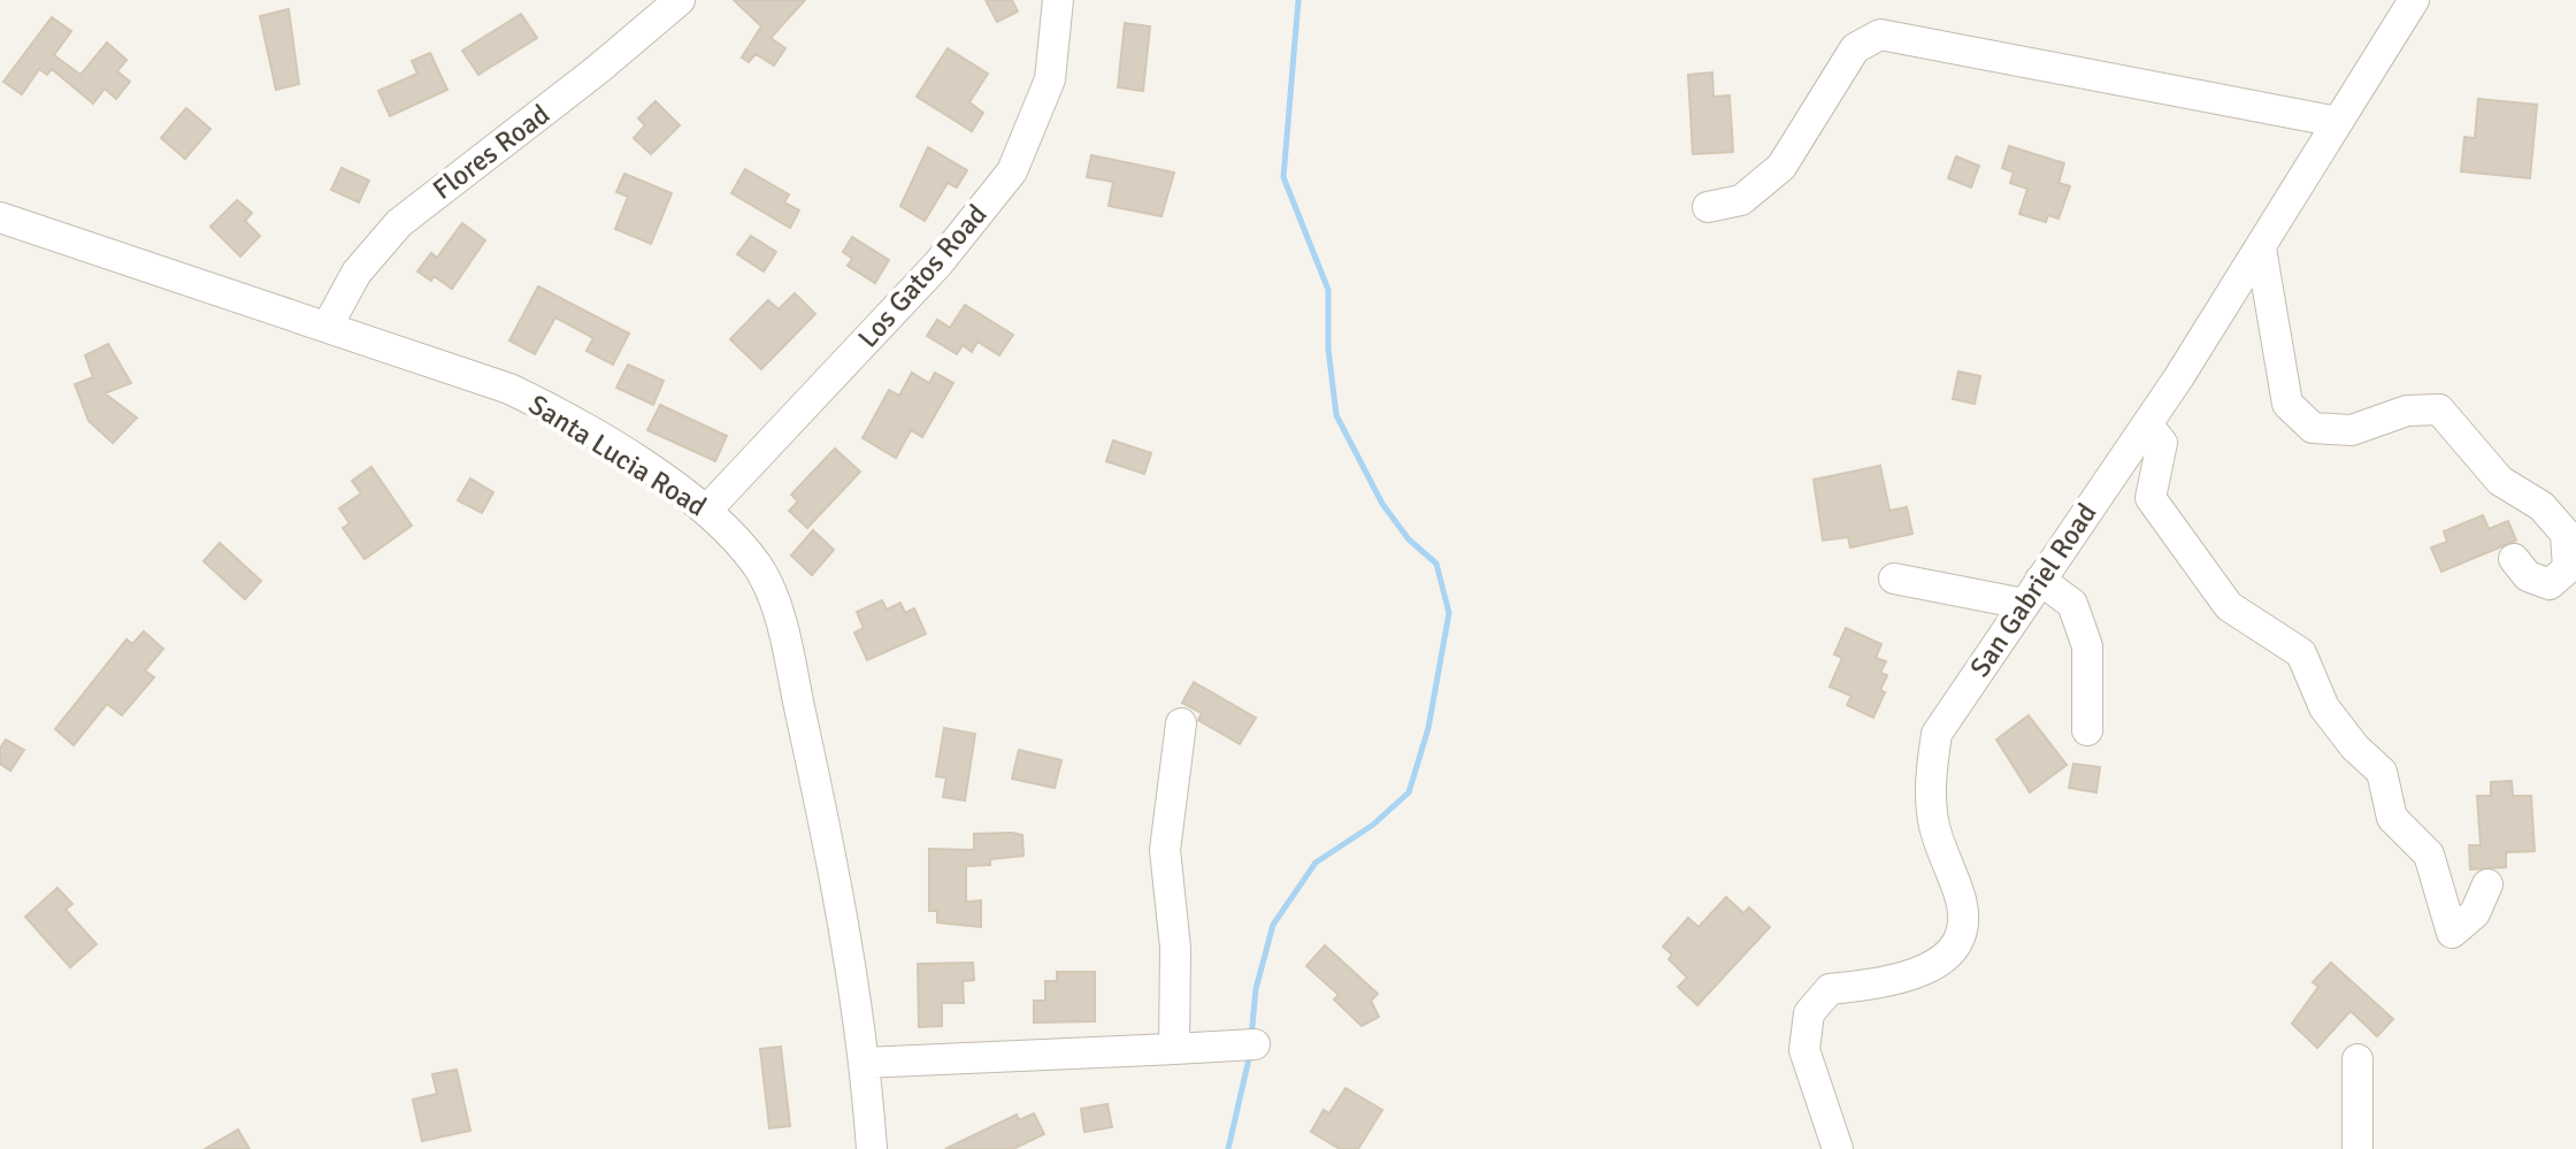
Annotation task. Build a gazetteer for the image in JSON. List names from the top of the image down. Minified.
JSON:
{"streets":{"street":["Flores Road","Los Gatos Road","Santa Lucia Road","San Gabriel Road"]},"crossings":[["Flores Road","Santa Lucia Road"],["Los Gatos Road","Santa Lucia Road"]]}
